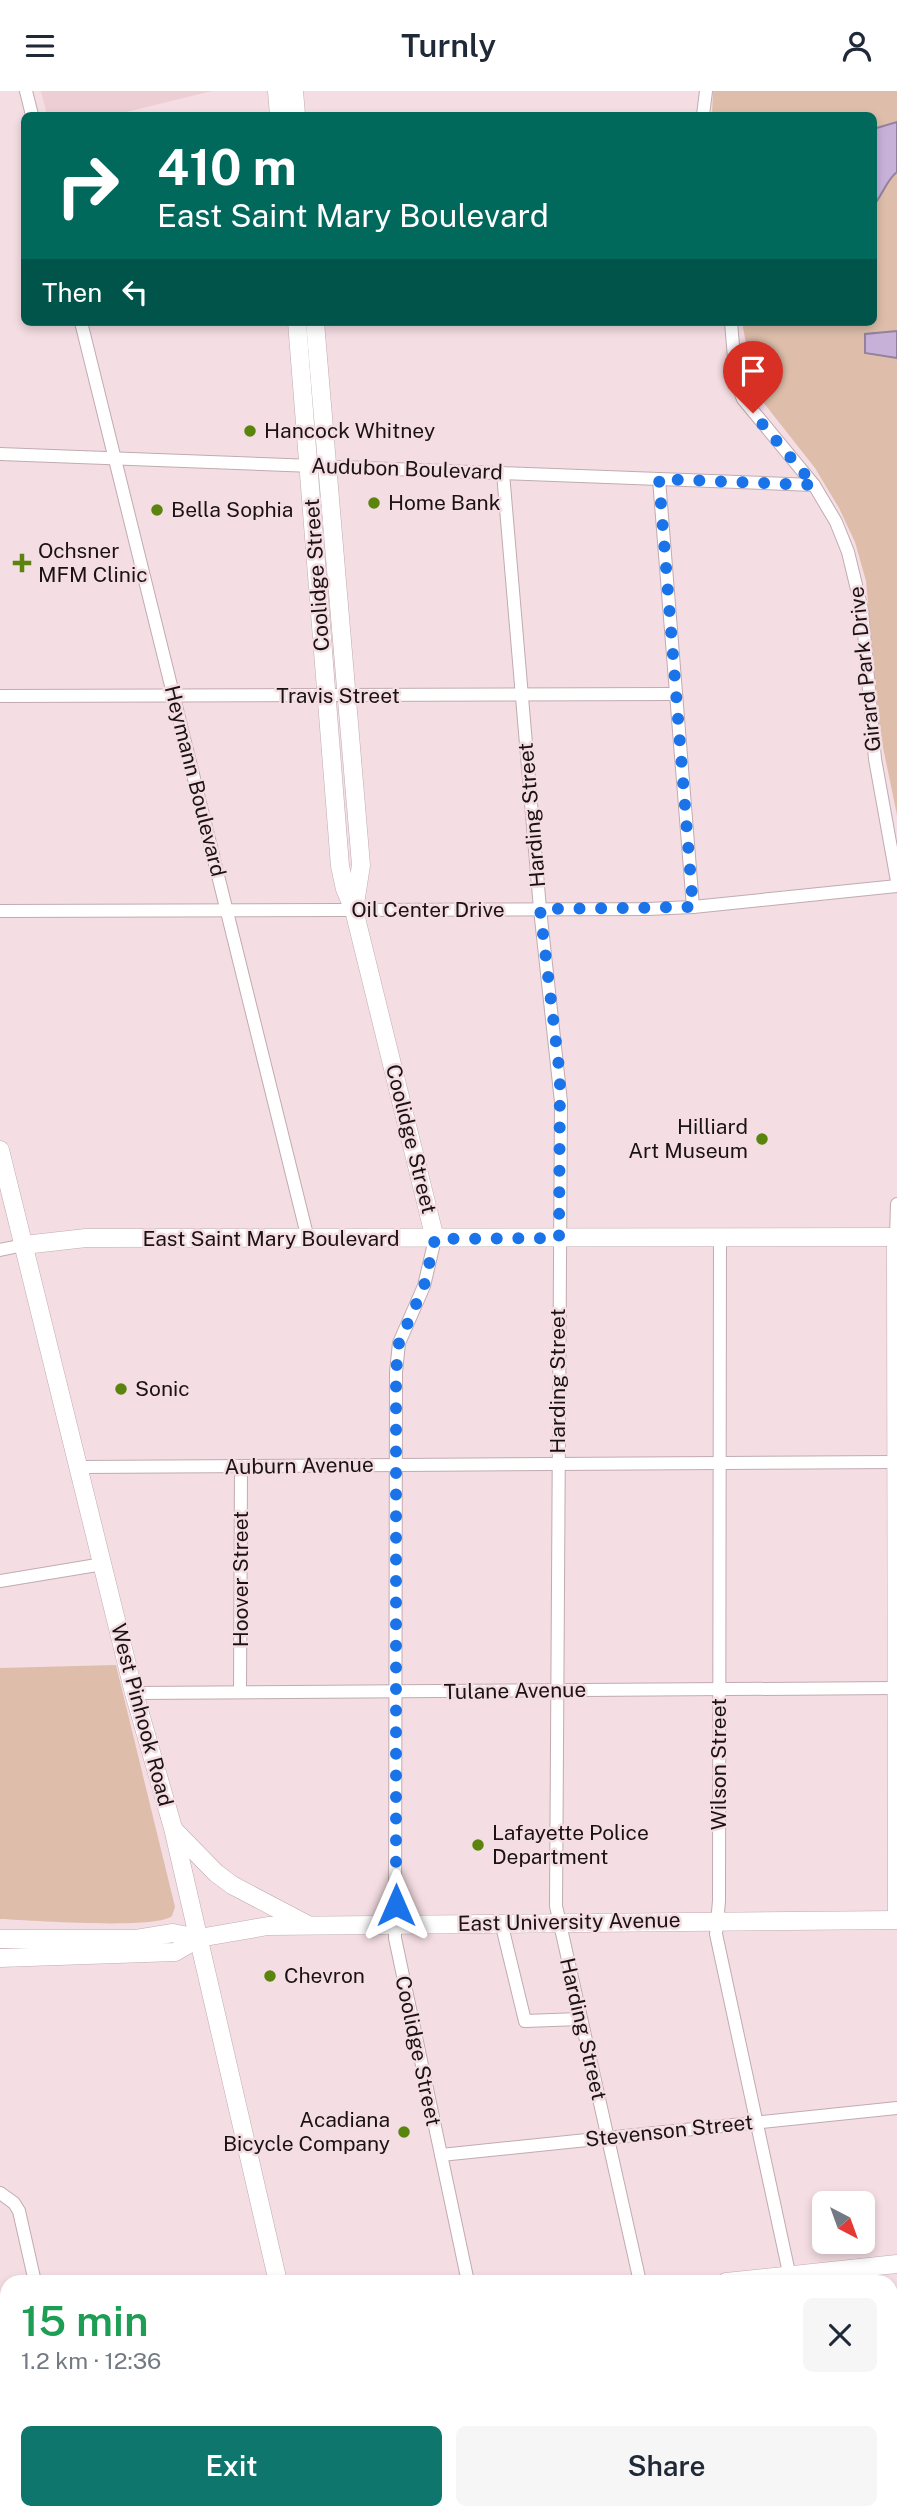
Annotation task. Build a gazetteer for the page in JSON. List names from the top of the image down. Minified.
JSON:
{"streets":{"street":["Audubon Boulevard","Coolidge Street","Girard Park Drive","Travis Street","Heymann Boulevard","Harding Street","Oil Center Drive","East Saint Mary Boulevard","Auburn Avenue","Hoover Street","Tulane Avenue","West Pinhook Road","Wilson Street","East University Avenue","Stevenson Street"]},"crossings":[["Audubon Boulevard","Coolidge Street"],["Audubon Boulevard","Girard Park Drive"],["Audubon Boulevard","Heymann Boulevard"],["Audubon Boulevard","Harding Street"],["Coolidge Street","Travis Street"],["Coolidge Street","Oil Center Drive"],["Coolidge Street","East Saint Mary Boulevard"],["Coolidge Street","Auburn Avenue"],["Coolidge Street","Tulane Avenue"],["Coolidge Street","East University Avenue"],["Coolidge Street","Stevenson Street"],["Girard Park Drive","Oil Center Drive"],["Travis Street","Heymann Boulevard"],["Travis Street","Harding Street"],["Heymann Boulevard","Oil Center Drive"],["Heymann Boulevard","East Saint Mary Boulevard"],["Harding Street","Oil Center Drive"],["Harding Street","East Saint Mary Boulevard"],["Harding Street","Auburn Avenue"],["Harding Street","Tulane Avenue"],["Harding Street","East University Avenue"],["Harding Street","Stevenson Street"],["East Saint Mary Boulevard","West Pinhook Road"],["East Saint Mary Boulevard","Wilson Street"],["Auburn Avenue","Hoover Street"],["Auburn Avenue","West Pinhook Road"],["Auburn Avenue","Wilson Street"],["Hoover Street","Tulane Avenue"],["Tulane Avenue","West Pinhook Road"],["Tulane Avenue","Wilson Street"],["West Pinhook Road","East University Avenue"],["Wilson Street","East University Avenue"],["Wilson Street","Stevenson Street"]],"places":{"other":["Hancock Whitney","Home Bank","Bella Sophia","Hilliard Art Museum","Sonic","Lafayette Police Department","Chevron","Acadiana Bicycle Company"],"health":["Ochsner MFM Clinic"]},"north":"bottom right","page":{"header":"Turnly","turn":["410 m","East Saint Mary Boulevard"],"then":"Then","heading":["15 min","1.2 km · 12:36"],"buttons":["Exit","Share"]}}
